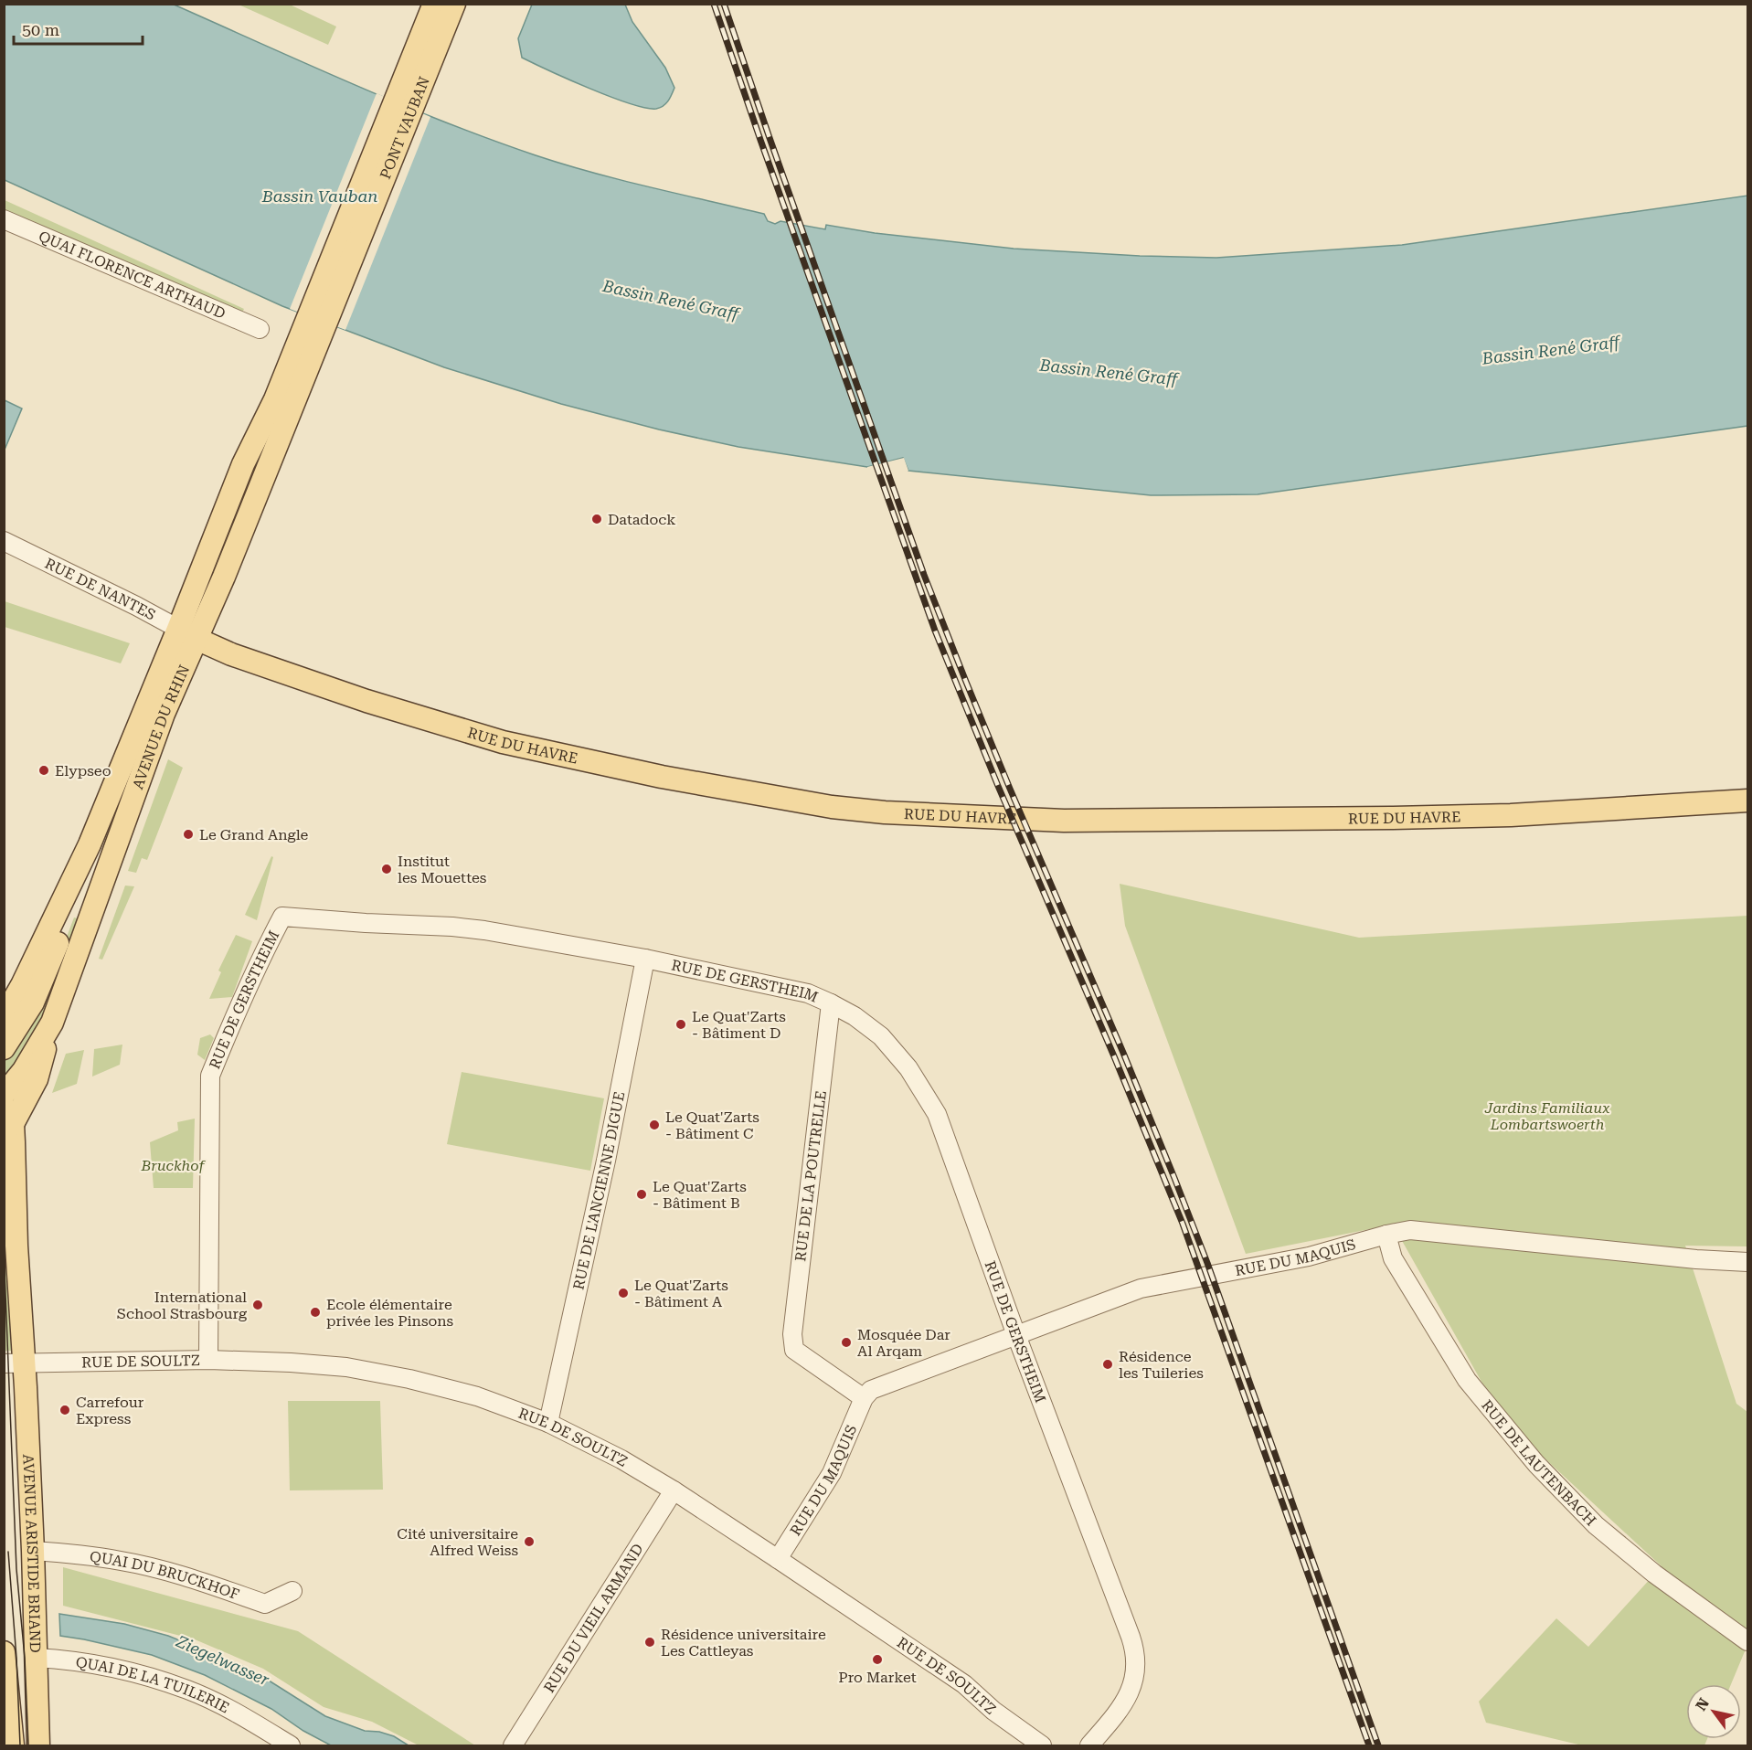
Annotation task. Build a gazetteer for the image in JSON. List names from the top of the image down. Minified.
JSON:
{"streets":{"main road":["PONT VAUBAN","AVENUE DU RHIN","RUE DU HAVRE","AVENUE ARISTIDE BRIAND","QUAI DE LA TUILERIE"],"street":["QUAI FLORENCE ARTHAUD","RUE DE NANTES","RUE DE GERSTHEIM","RUE DE LA POUTRELLE","RUE DE L'ANCIENNE DIGUE","RUE DU MAQUIS","RUE DE SOULTZ","RUE DE LAUTENBACH","QUAI DU BRUCKHOF","RUE DU VIEIL ARMAND"]},"crossings":[["PONT VAUBAN","AVENUE DU RHIN"],["RUE DE NANTES","AVENUE DU RHIN"],["RUE DE NANTES","RUE DU HAVRE"],["AVENUE DU RHIN","RUE DU HAVRE"],["RUE DE GERSTHEIM","RUE DE LA POUTRELLE"],["RUE DE GERSTHEIM","RUE DE L'ANCIENNE DIGUE"],["RUE DE GERSTHEIM","RUE DU MAQUIS"],["RUE DE GERSTHEIM","RUE DE SOULTZ"],["RUE DE LA POUTRELLE","RUE DU MAQUIS"],["RUE DE L'ANCIENNE DIGUE","RUE DE SOULTZ"],["RUE DU MAQUIS","RUE DE SOULTZ"],["RUE DU MAQUIS","RUE DE LAUTENBACH"],["RUE DE SOULTZ","AVENUE ARISTIDE BRIAND"],["RUE DE SOULTZ","RUE DU VIEIL ARMAND"],["AVENUE ARISTIDE BRIAND","QUAI DU BRUCKHOF"],["AVENUE ARISTIDE BRIAND","QUAI DE LA TUILERIE"]],"water":["Bassin Vauban","Bassin René Graff","Ziegelwasser"],"parks":["Jardins Familiaux Lombartswoerth","Bruckhof"],"places":["Datadock","Elypseo","Le Grand Angle","Institut les Mouettes","Le Quat'Zarts - Bâtiment D","Le Quat'Zarts - Bâtiment C","Le Quat'Zarts - Bâtiment B","Le Quat'Zarts - Bâtiment A","International School Strasbourg","Ecole élémentaire privée les Pinsons","Mosquée Dar Al Arqam","Résidence les Tuileries","Carrefour Express","Cité universitaire Alfred Weiss","Résidence universitaire Les Cattleyas","Pro Market"],"scale_bar":"50 m","north":"top left"}
